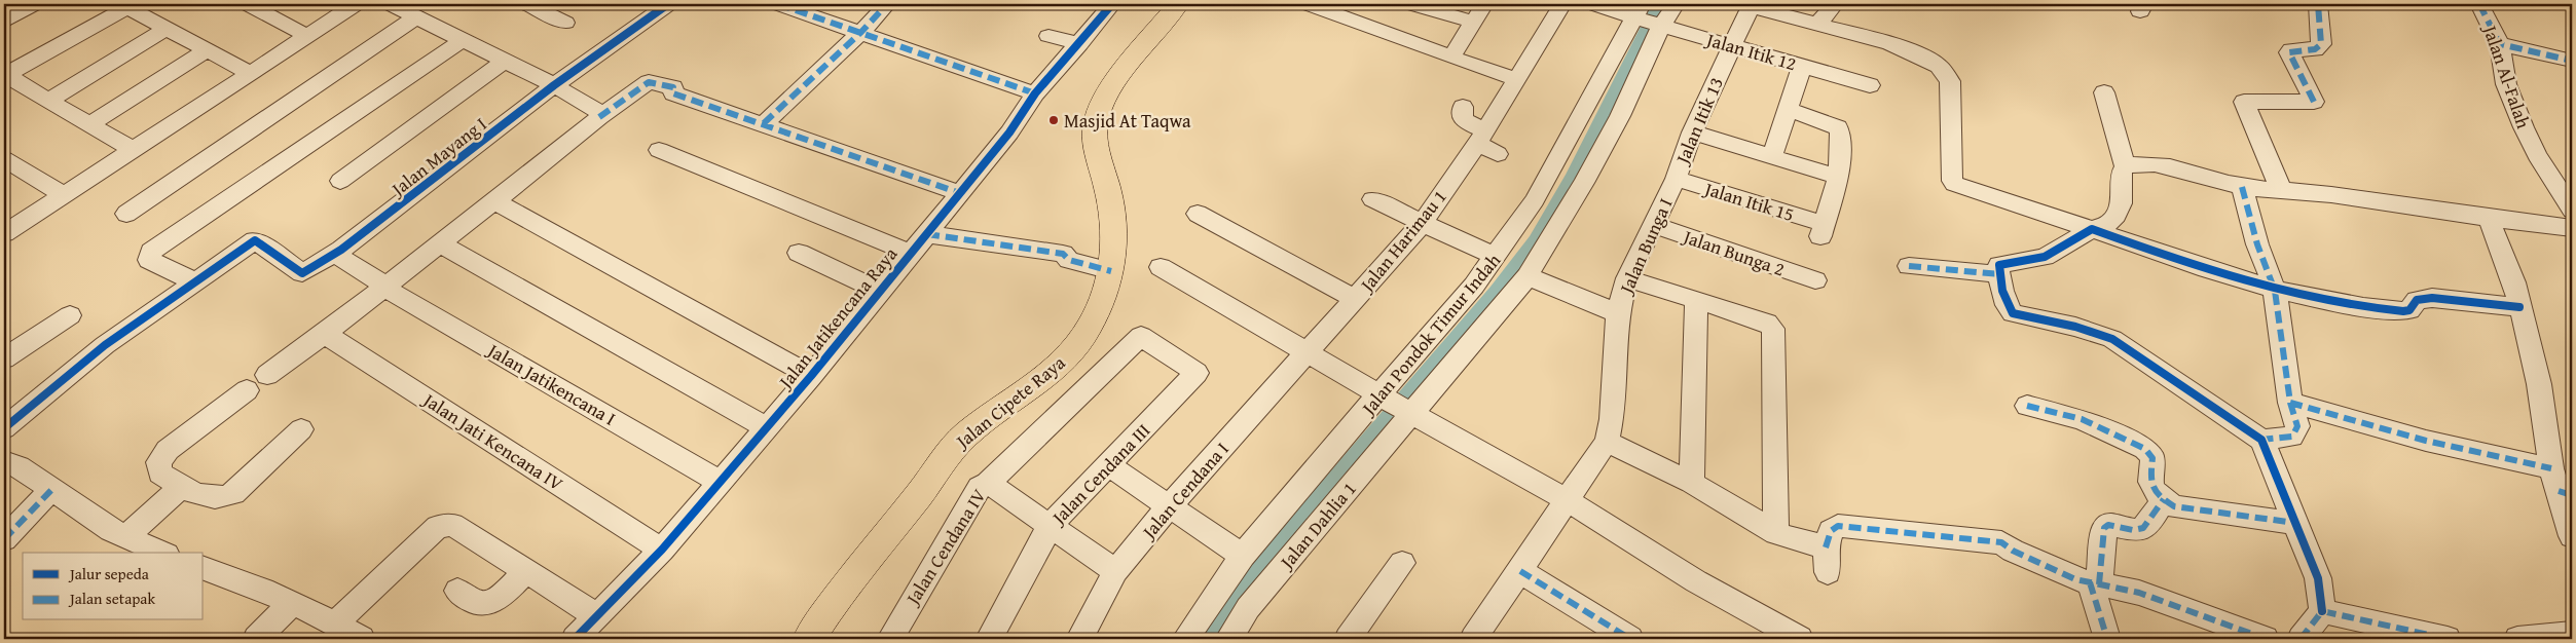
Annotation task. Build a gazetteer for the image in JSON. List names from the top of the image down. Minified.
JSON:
{"streets":{"main road":["Jalan Cipete Raya"],"street":["Jalan Itik 12","Jalan Al-Falah","Jalan Itik 13","Jalan Mayang I","Jalan Itik 15","Jalan Harimau 1","Jalan Bunga I","Jalan Bunga 2","Jalan Jatikencana Raya","Jalan Pondok Timur Indah","Jalan Jatikencana I","Jalan Jati Kencana IV","Jalan Cendana III","Jalan Cendana I","Jalan Dahlia 1","Jalan Cendana IV"]},"crossings":[["Jalan Itik 12","Jalan Itik 13"],["Jalan Itik 12","Jalan Pondok Timur Indah"],["Jalan Itik 13","Jalan Itik 15"],["Jalan Itik 13","Jalan Bunga I"],["Jalan Itik 15","Jalan Bunga I"],["Jalan Harimau 1","Jalan Cendana I"],["Jalan Bunga I","Jalan Bunga 2"],["Jalan Jatikencana Raya","Jalan Jatikencana I"],["Jalan Jatikencana Raya","Jalan Jati Kencana IV"],["Jalan Pondok Timur Indah","Jalan Dahlia 1"],["Jalan Cendana III","Jalan Cendana IV"],["Jalan Cendana I","Jalan Cendana IV"]],"places":["Masjid At Taqwa"],"legend":["Jalur sepeda","Jalan setapak"]}
